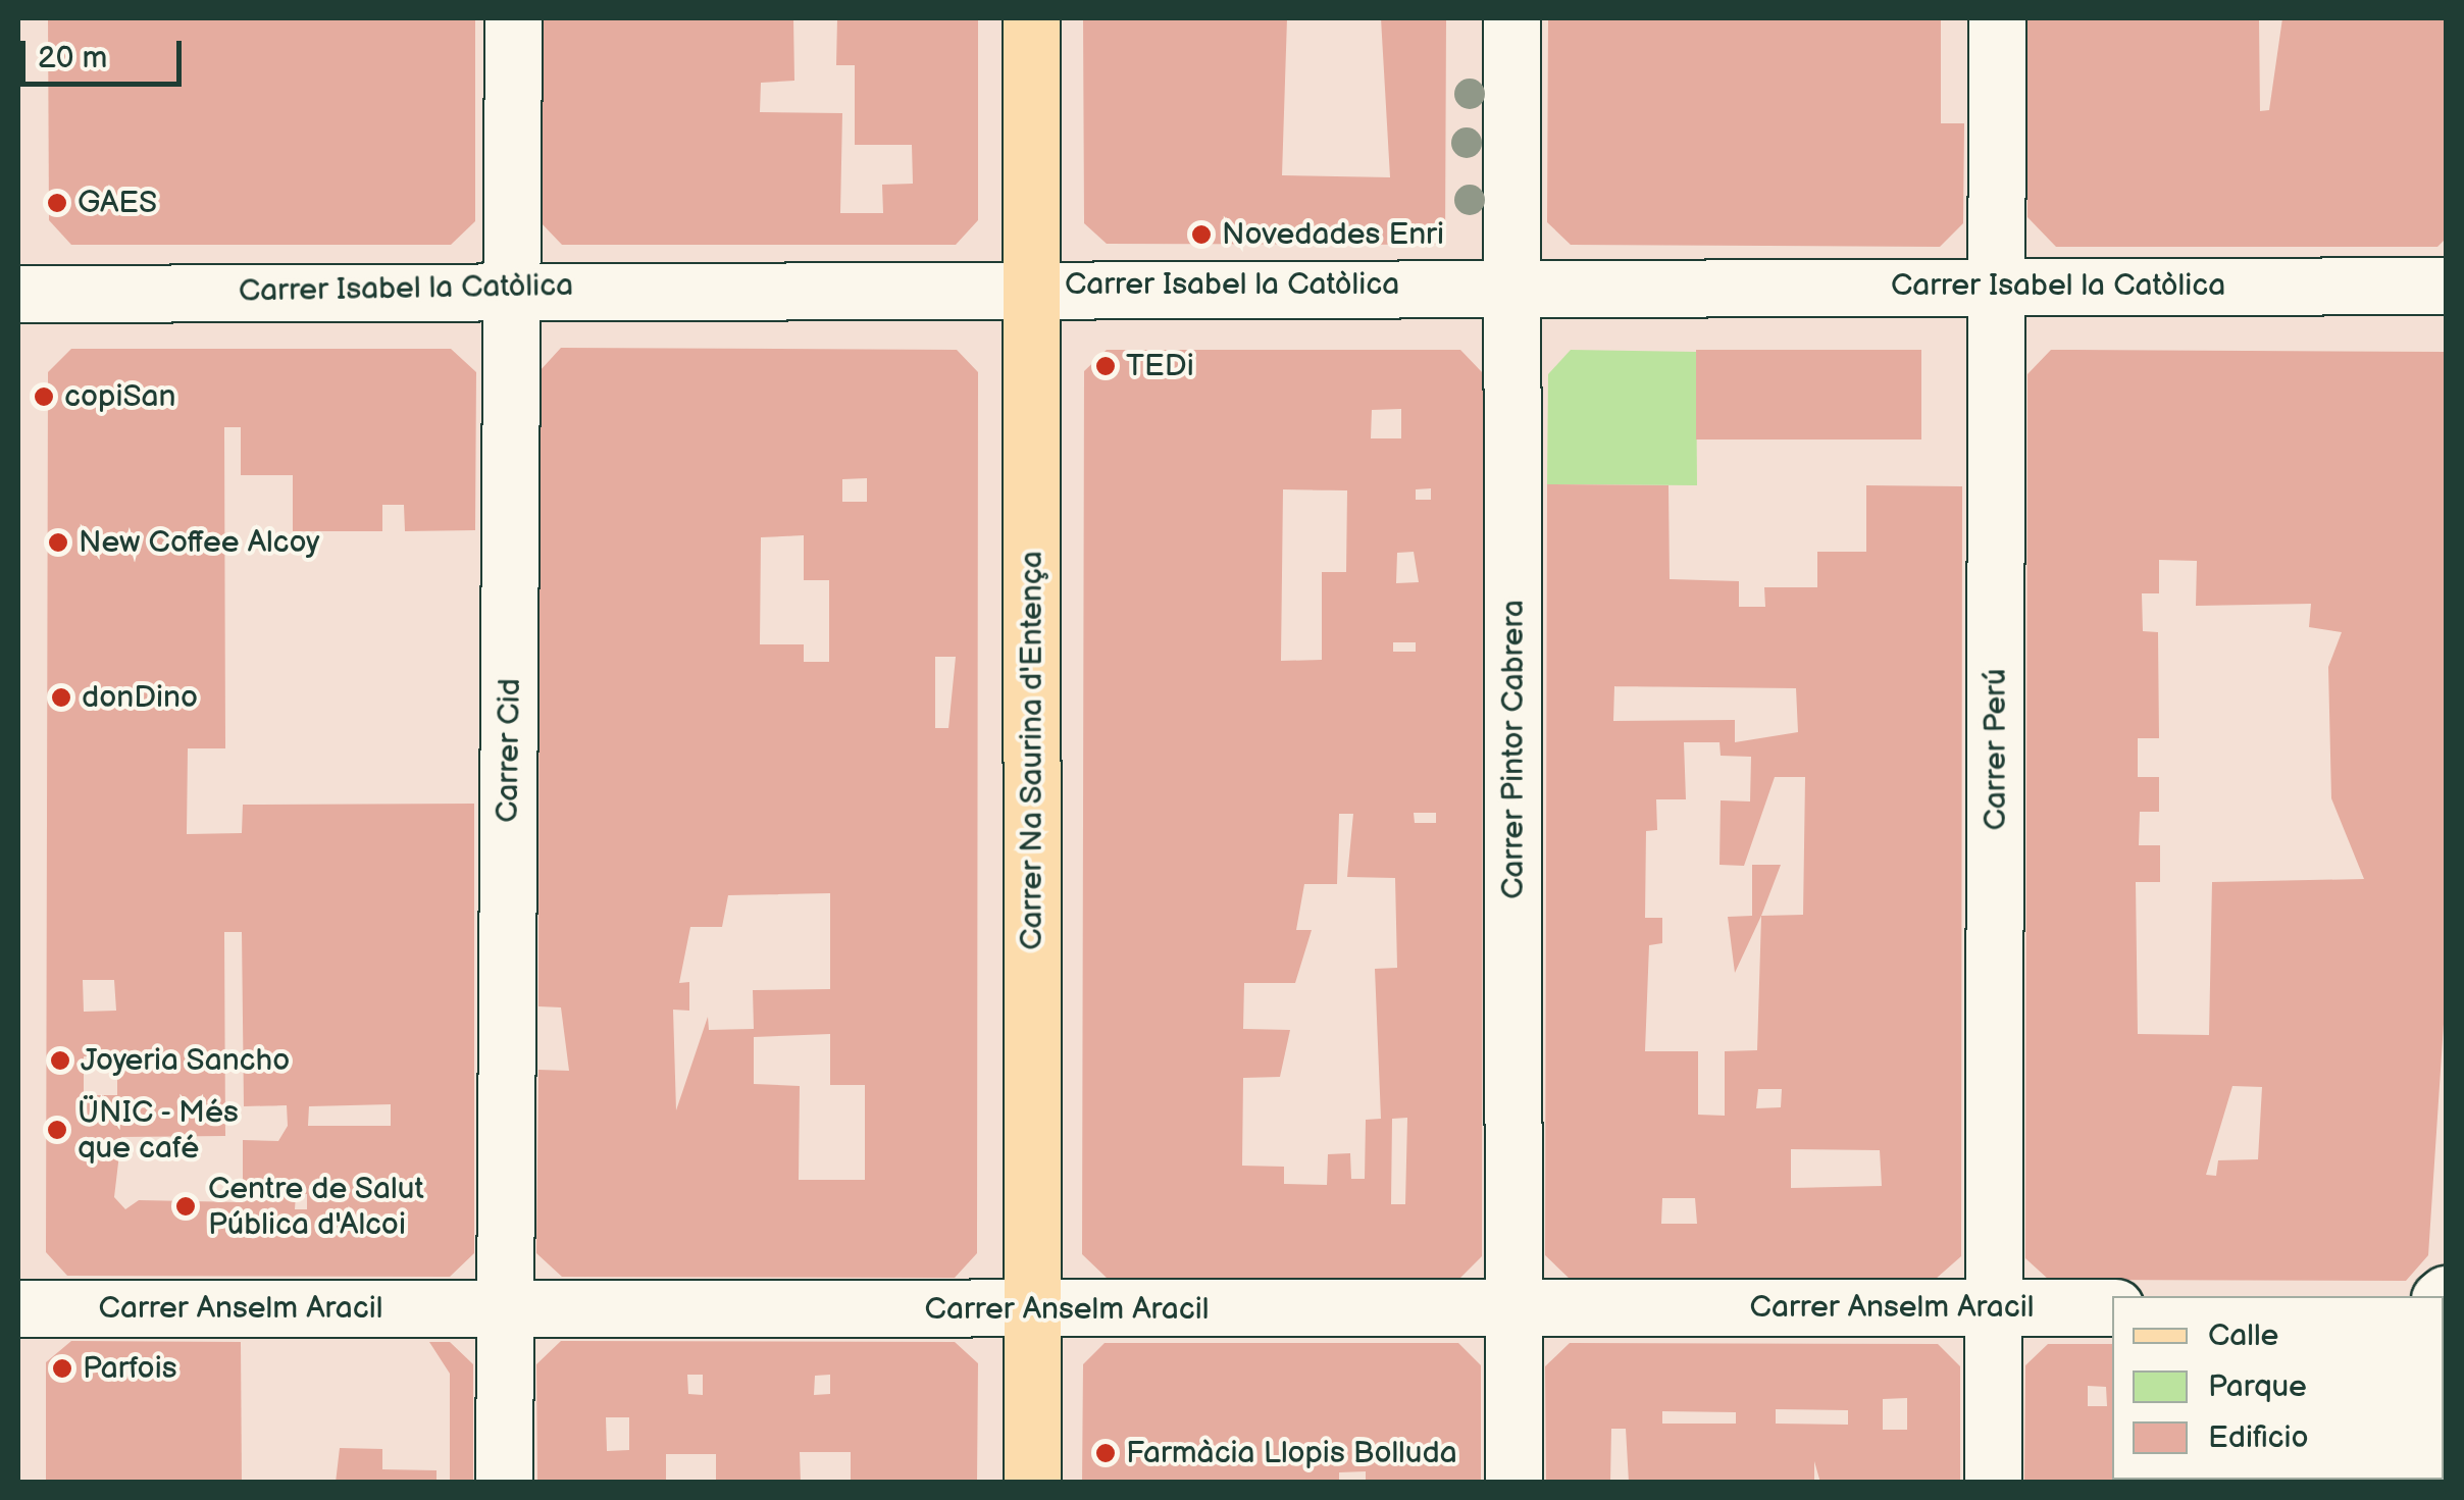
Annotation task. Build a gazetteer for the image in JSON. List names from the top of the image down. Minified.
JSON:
{"streets":{"main road":["Carrer Na Saurina d'Entença"],"street":["Carrer Isabel la Catòlica","Carrer Pintor Cabrera","Carrer Perú","Carrer Cid","Carrer Anselm Aracil"]},"crossings":[["Carrer Isabel la Catòlica","Carrer Pintor Cabrera"],["Carrer Isabel la Catòlica","Carrer Perú"],["Carrer Isabel la Catòlica","Carrer Cid"],["Carrer Isabel la Catòlica","Carrer Na Saurina d'Entença"],["Carrer Pintor Cabrera","Carrer Anselm Aracil"],["Carrer Perú","Carrer Anselm Aracil"],["Carrer Cid","Carrer Anselm Aracil"],["Carrer Na Saurina d'Entença","Carrer Anselm Aracil"]],"places":["GAES","Novedades Enri","TEDi","copiSan","New Coffee Alcoy","donDino","Joyeria Sancho","ÜNIC - Més que café","Centre de Salut Pública d'Alcoi","Parfois","Farmàcia Llopis Bolluda"],"legend":["Calle","Parque","Edificio"],"scale_bar":"20 m"}
